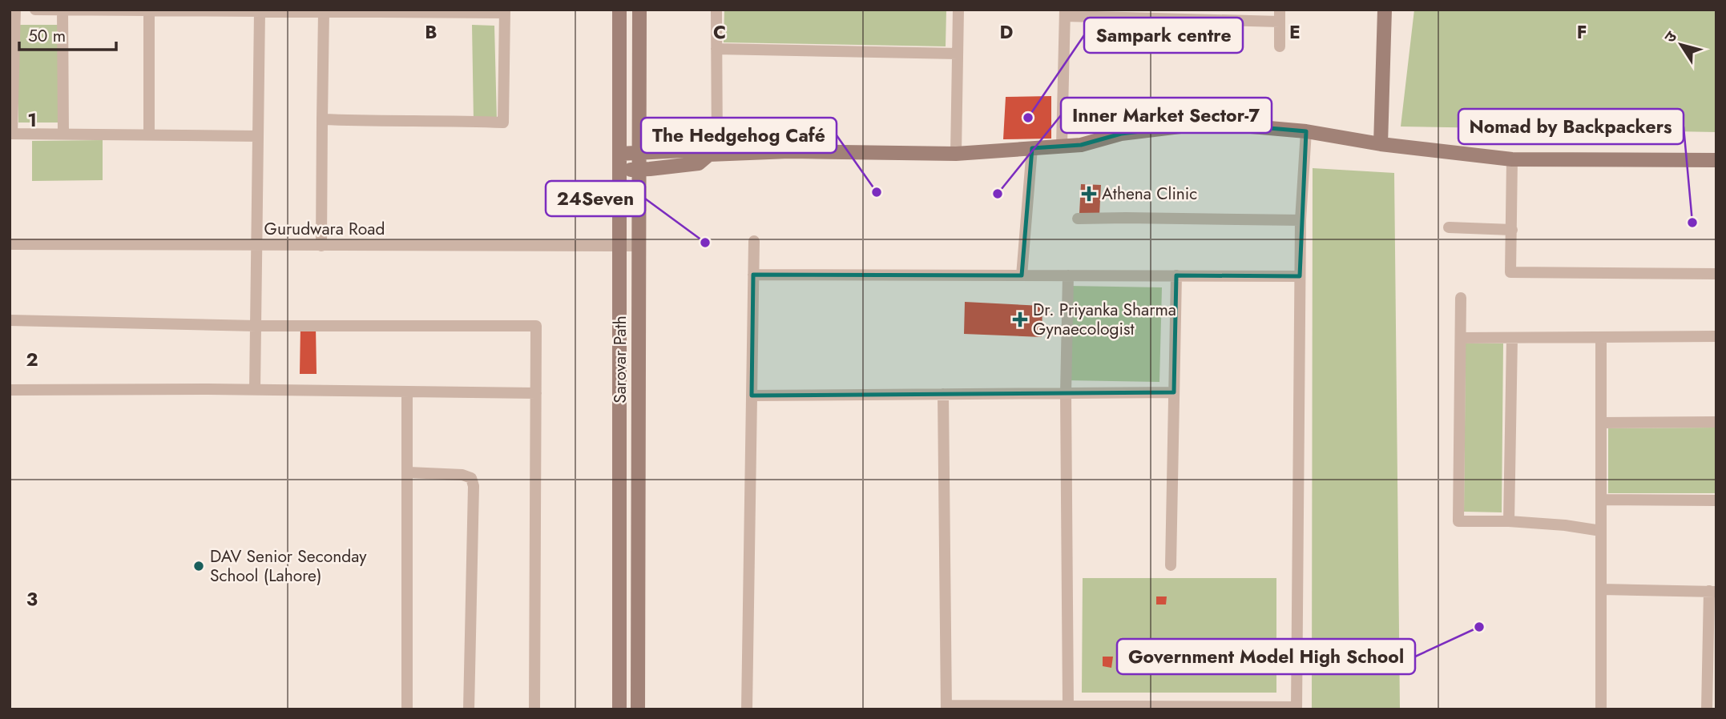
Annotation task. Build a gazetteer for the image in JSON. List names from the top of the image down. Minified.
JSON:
{"streets":{"main road":["Sarovar Path"],"street":["Gurudwara Road"]},"crossings":[["Gurudwara Road","Sarovar Path"]],"places":{"other":["Sampark centre","The Hedgehog Café","Inner Market Sector-7","Nomad by Backpackers","24Seven","DAV Senior Seconday School (Lahore)","Government Model High School"],"health":["Athena Clinic","Dr. Priyanka Sharma Gynaecologist"]},"scale_bar":"50 m","north":"top left","grid":{"columns":["B","C","D","E","F"],"rows":["1","2","3"]}}
